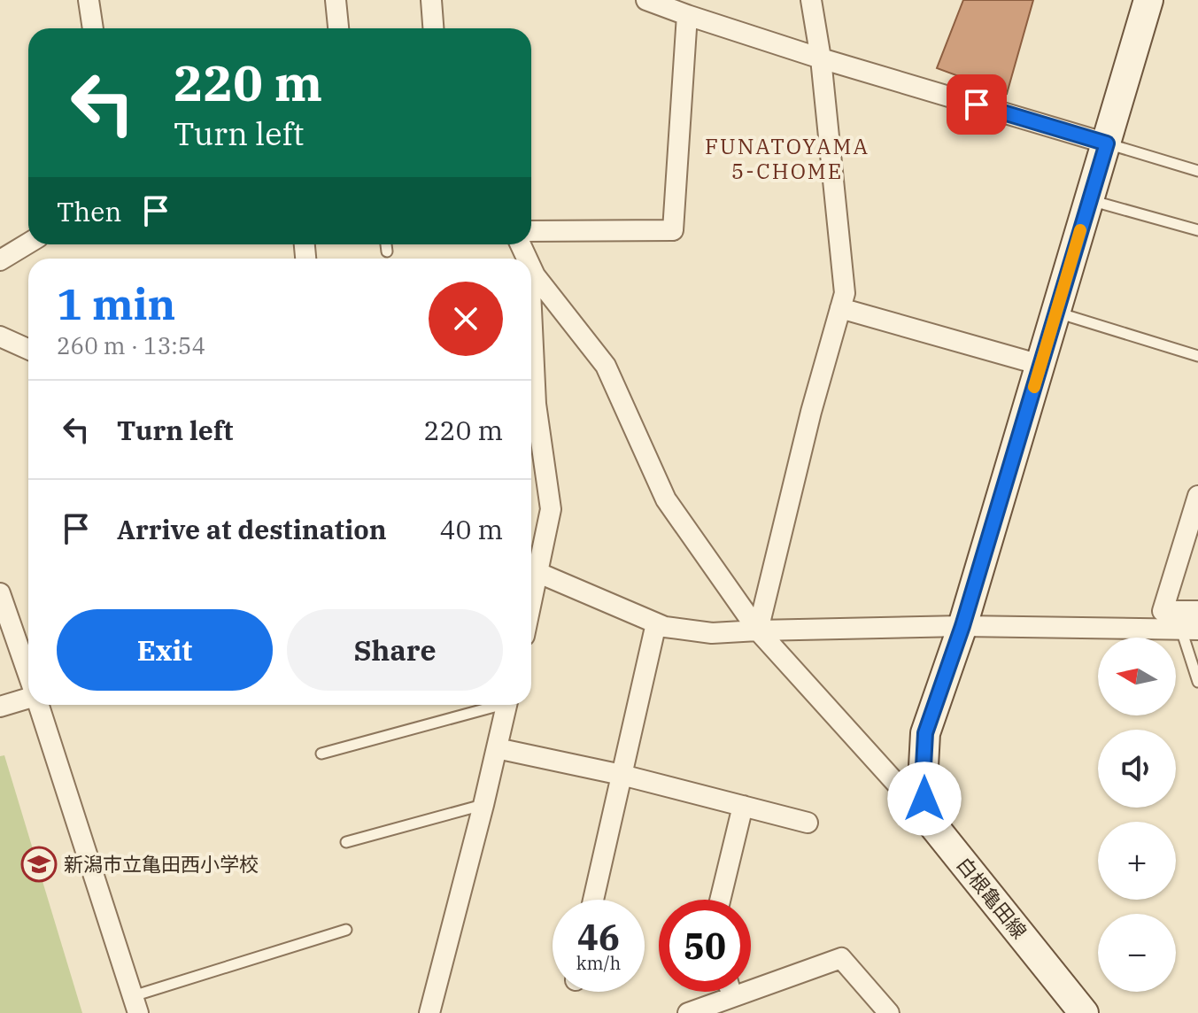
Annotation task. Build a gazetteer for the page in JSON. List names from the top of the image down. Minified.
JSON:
{"streets":{"main road":["白根亀田線"]},"districts":["FUNATOYAMA 5-CHOME"],"places":{"school or university":["新潟市立亀田西小学校"]},"north":"left","page":{"turn":["220 m","Turn left"],"then":"Then","heading":["1 min","260 m · 13:54"],"list":[{"name":"Turn left","value":"220 m"},{"name":"Arrive at destination","value":"40 m"}],"buttons":["Exit","Share"],"map_buttons":["+","−"],"speed":"46 km/h","limit":"50"}}
